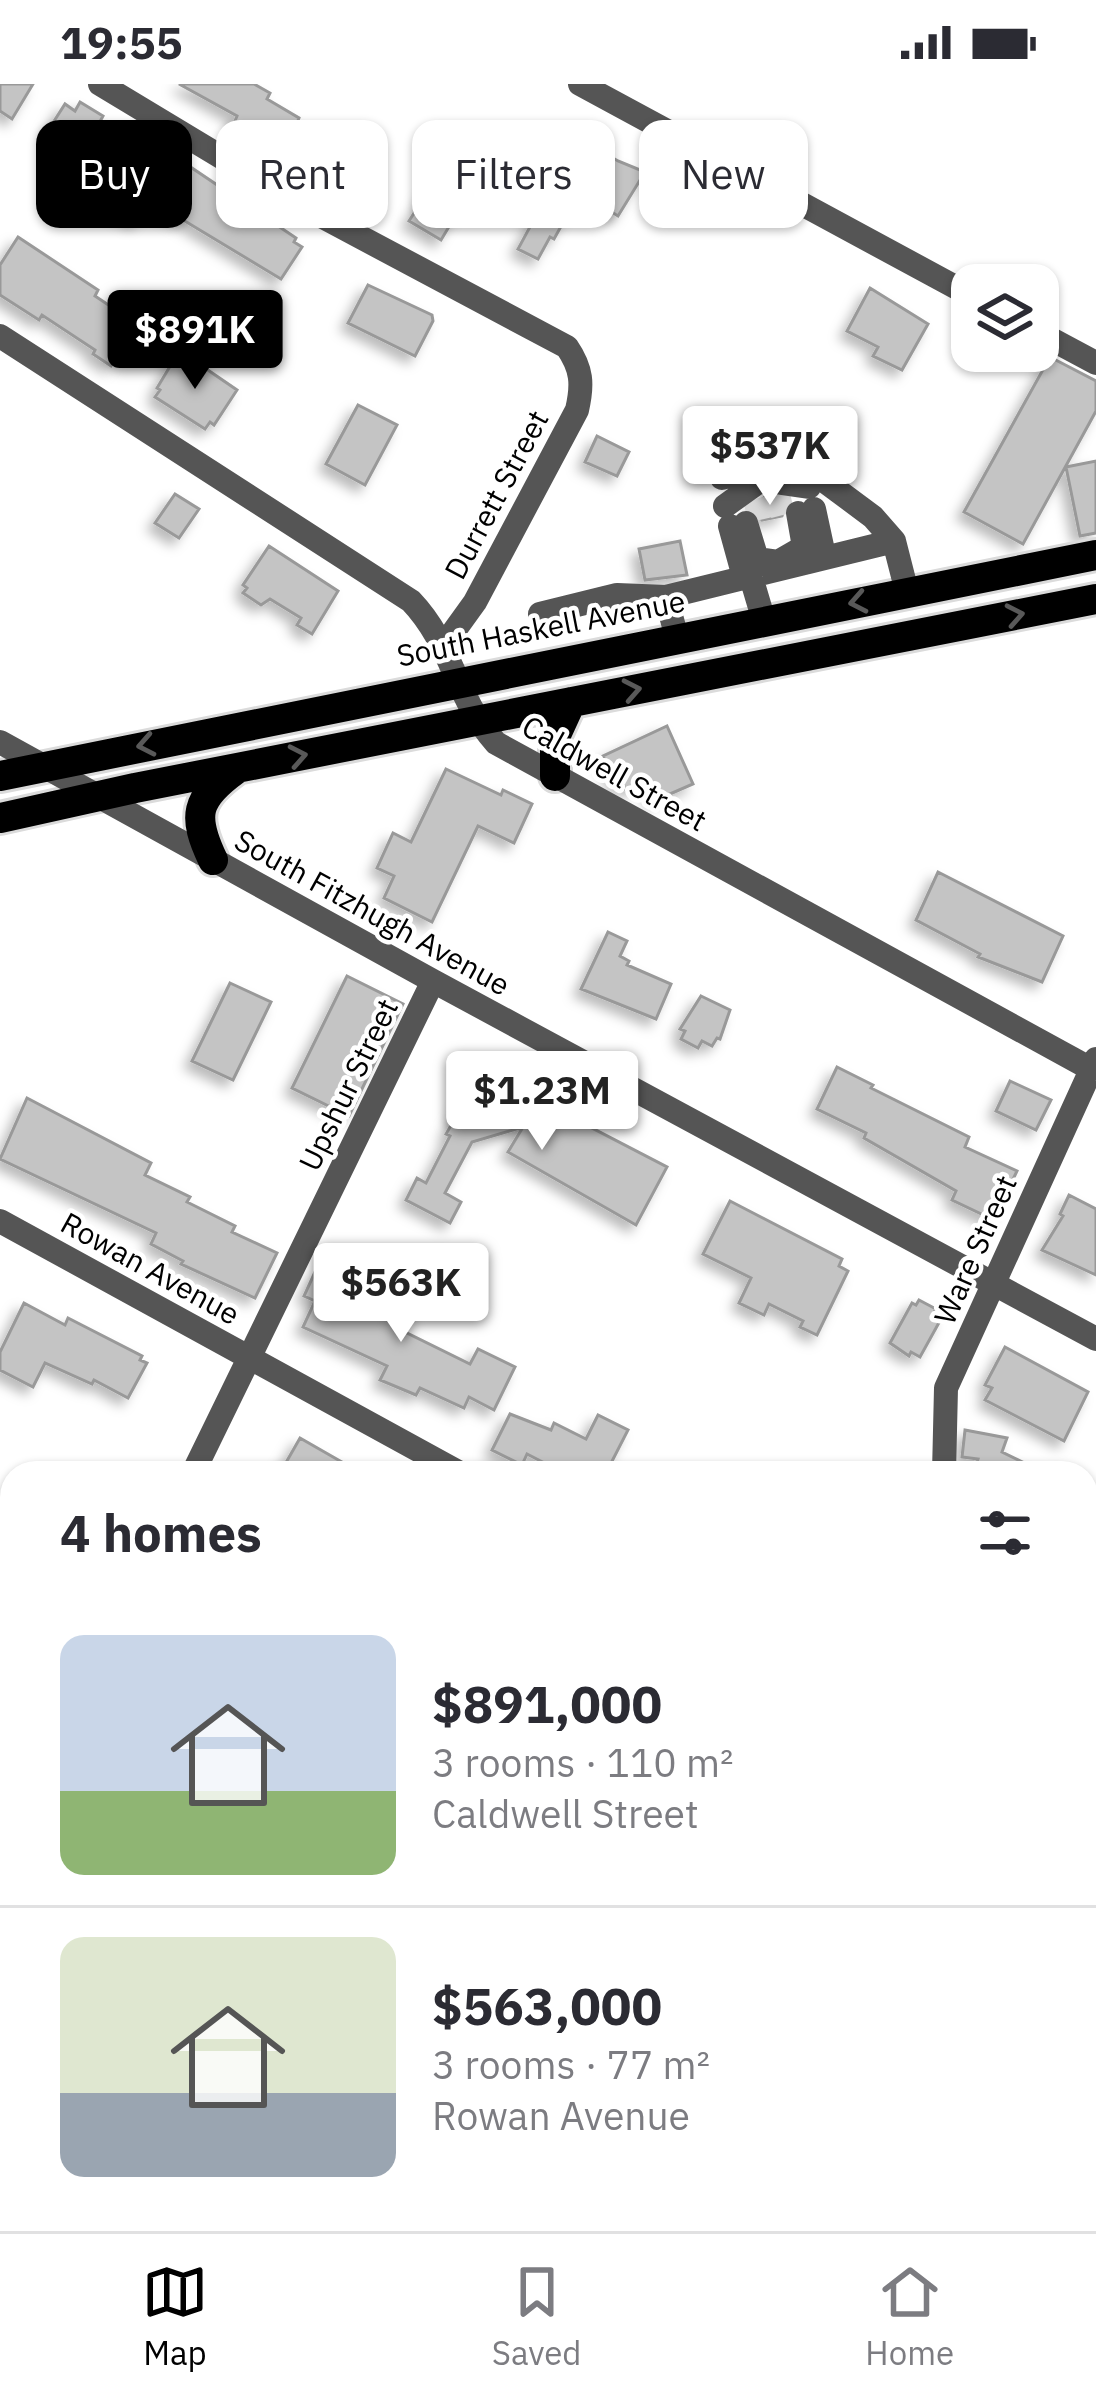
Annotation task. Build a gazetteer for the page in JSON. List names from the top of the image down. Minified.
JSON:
{"streets":{"main road":["South Haskell Avenue"],"street":["Durrett Street","Caldwell Street","South Fitzhugh Avenue","Upshur Street","Ware Street","Rowan Avenue"]},"crossings":[["Durrett Street","Caldwell Street"],["South Haskell Avenue","Caldwell Street"],["South Haskell Avenue","South Fitzhugh Avenue"],["Caldwell Street","Ware Street"],["South Fitzhugh Avenue","Upshur Street"],["South Fitzhugh Avenue","Ware Street"],["Upshur Street","Rowan Avenue"]],"page":{"status":"19:55","chip":["Buy","Rent","Filters","New"],"price":["$891K","$537K","$1.23M","$563K"],"heading":"4 homes","list":[{"name":"$891,000","note":"3 rooms · 110 m² · Caldwell Street"},{"name":"$563,000","note":"3 rooms · 77 m² · Rowan Avenue"}],"tabs":["Map","Saved","Home"]}}
